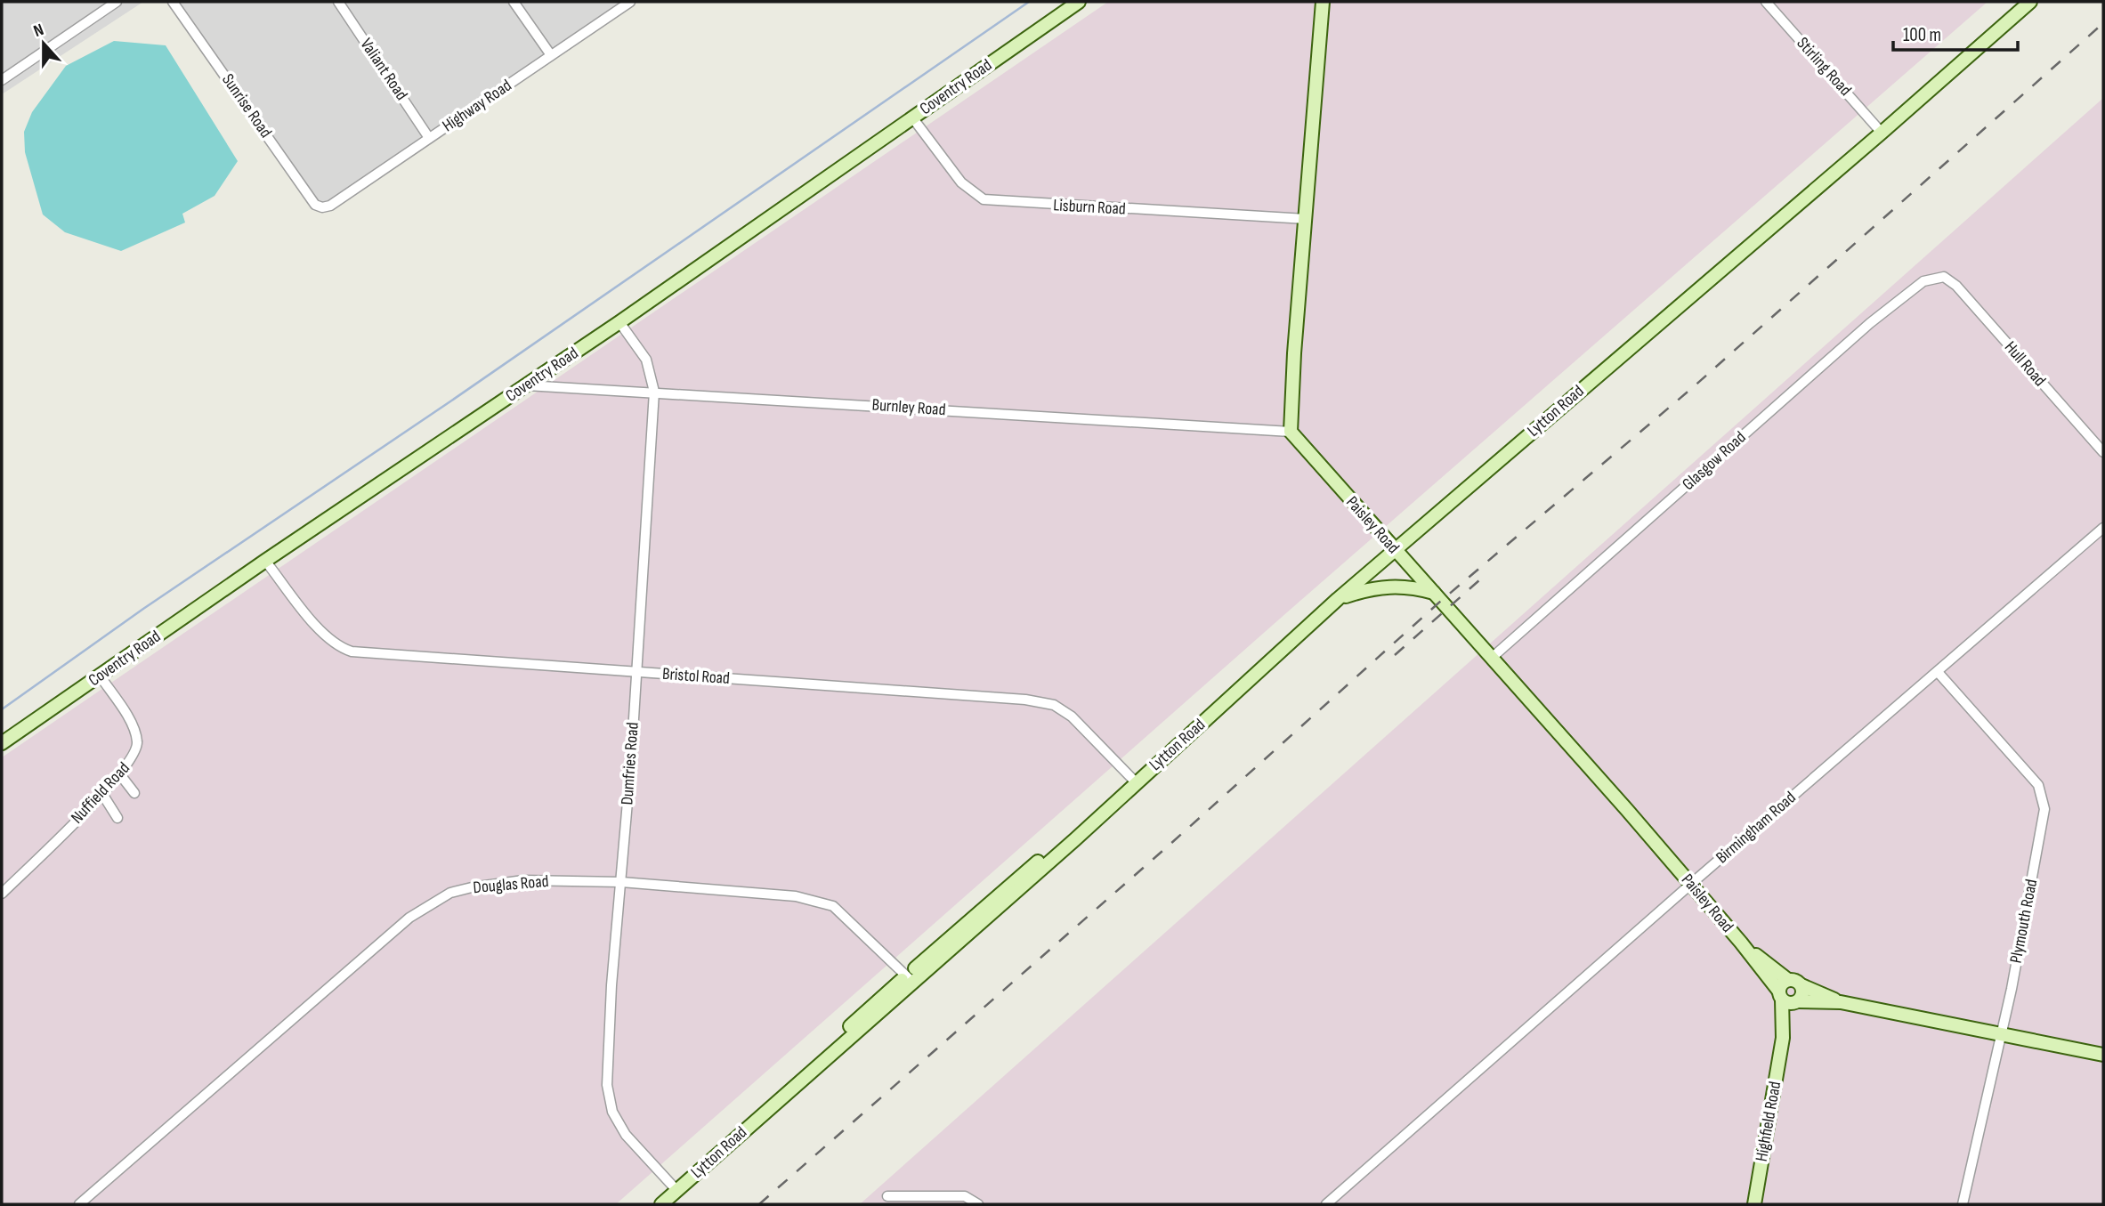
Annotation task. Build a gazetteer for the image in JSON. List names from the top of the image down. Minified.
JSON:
{"streets":{"main road":["Coventry Road","Lytton Road","Paisley Road","Highfield Road"],"street":["Stirling Road","Valiant Road","Sunrise Road","Highway Road","Lisburn Road","Hull Road","Burnley Road","Glasgow Road","Bristol Road","Dumfries Road","Nuffield Road","Birmingham Road","Douglas Road","Plymouth Road"]},"crossings":[["Stirling Road","Lytton Road"],["Valiant Road","Highway Road"],["Coventry Road","Lisburn Road"],["Coventry Road","Burnley Road"],["Coventry Road","Bristol Road"],["Coventry Road","Dumfries Road"],["Coventry Road","Nuffield Road"],["Sunrise Road","Highway Road"],["Hull Road","Glasgow Road"],["Burnley Road","Paisley Road"],["Burnley Road","Dumfries Road"],["Lytton Road","Paisley Road"],["Lytton Road","Bristol Road"],["Lytton Road","Dumfries Road"],["Lytton Road","Douglas Road"],["Glasgow Road","Paisley Road"],["Paisley Road","Birmingham Road"],["Paisley Road","Highfield Road"],["Bristol Road","Dumfries Road"],["Dumfries Road","Douglas Road"],["Birmingham Road","Plymouth Road"]],"scale_bar":"100 m","north":"top"}
